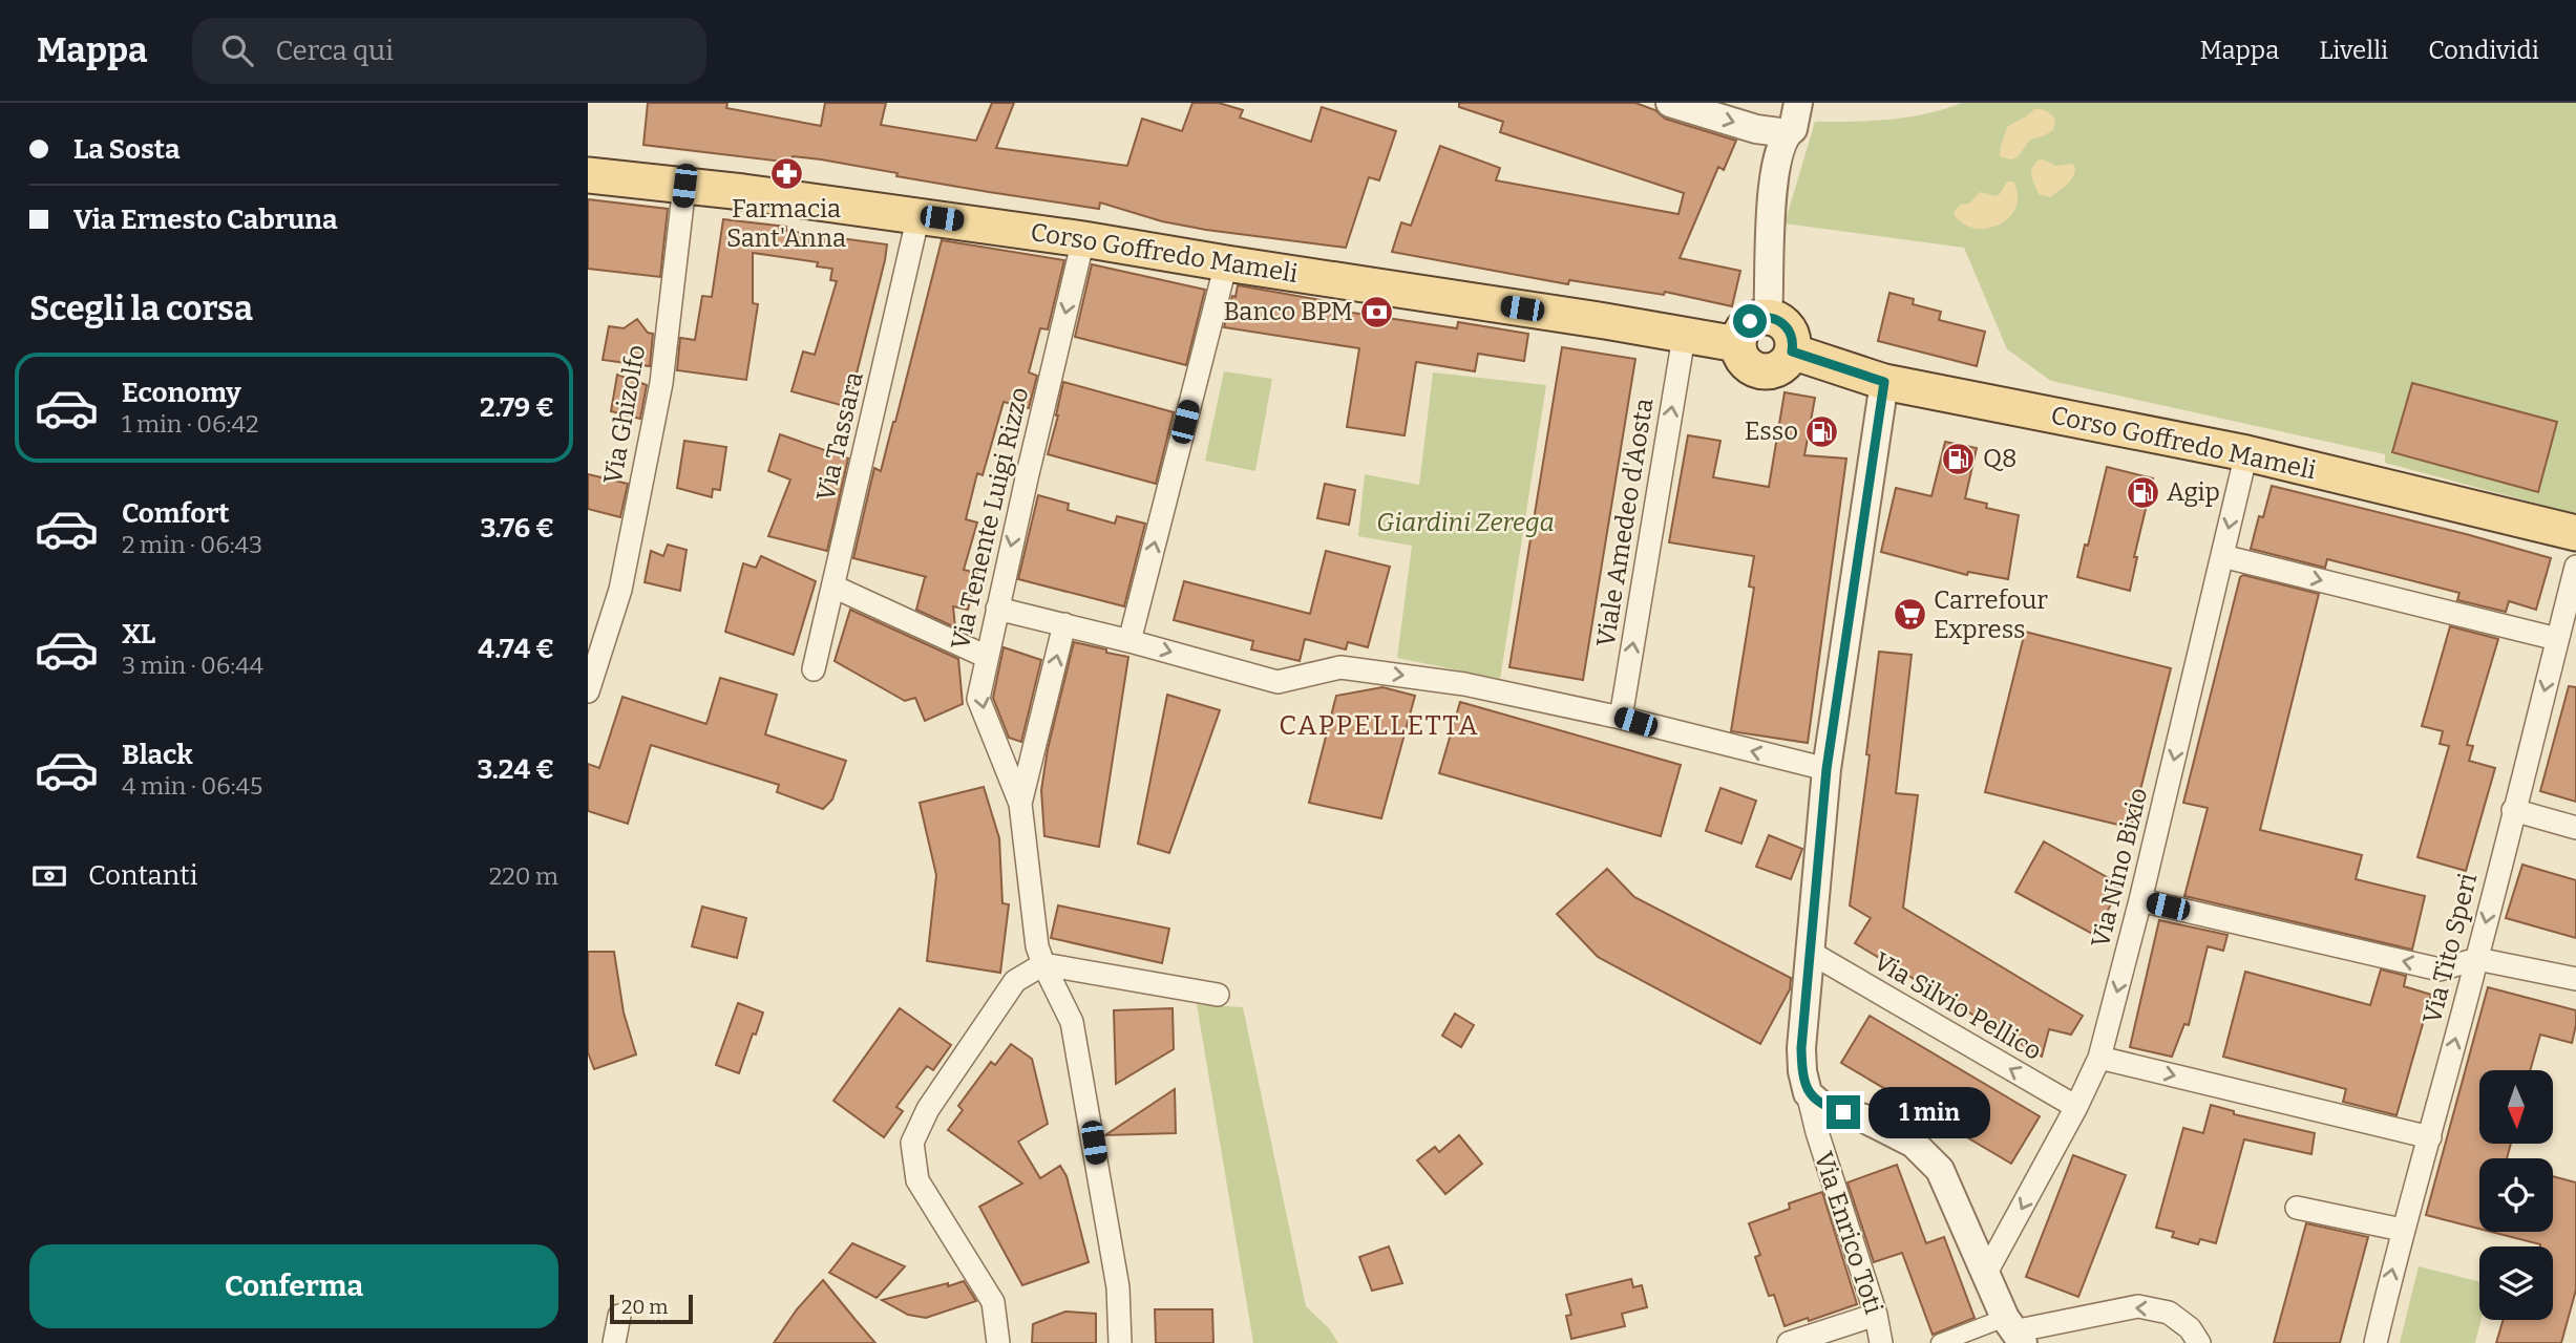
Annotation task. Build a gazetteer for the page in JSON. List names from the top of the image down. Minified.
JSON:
{"streets":{"main road":["Corso Goffredo Mameli"],"street":["Via Ghizolfo","Via Tassara","Via Tenente Luigi Rizzo","Viale Amedeo d'Aosta","Via Nino Bixio","Via Tito Speri","Via Silvio Pellico","Via Enrico Toti"]},"crossings":[["Corso Goffredo Mameli","Via Ghizolfo"],["Corso Goffredo Mameli","Via Tassara"],["Corso Goffredo Mameli","Via Tenente Luigi Rizzo"],["Corso Goffredo Mameli","Viale Amedeo d'Aosta"],["Corso Goffredo Mameli","Via Nino Bixio"],["Corso Goffredo Mameli","Via Enrico Toti"],["Via Nino Bixio","Via Silvio Pellico"],["Via Silvio Pellico","Via Enrico Toti"]],"one_way":["Viale Amedeo d'Aosta","Via Nino Bixio"],"districts":["CAPPELLETTA"],"parks":["Giardini Zerega"],"places":{"pharmacy":["Farmacia Sant'Anna"],"bank":["Banco BPM"],"fuel station":["Esso","Q8","Agip"],"supermarket":["Carrefour Express"]},"scale_bar":"20 m","north":"bottom","page":{"header":"Mappa","search":"Cerca qui","nav":["Mappa","Livelli","Condividi"],"banner":["La Sosta","Via Ernesto Cabruna"],"heading":"Scegli la corsa","list":[{"name":"Economy","note":"1 min · 06:42","value":"2.79 €"},{"name":"Comfort","note":"2 min · 06:43","value":"3.76 €"},{"name":"XL","note":"3 min · 06:44","value":"4.74 €"},{"name":"Black","note":"4 min · 06:45","value":"3.24 €"}],"pay":["Contanti","220 m"],"bubble":"1 min","buttons":"Conferma","scale":"20 m"}}
